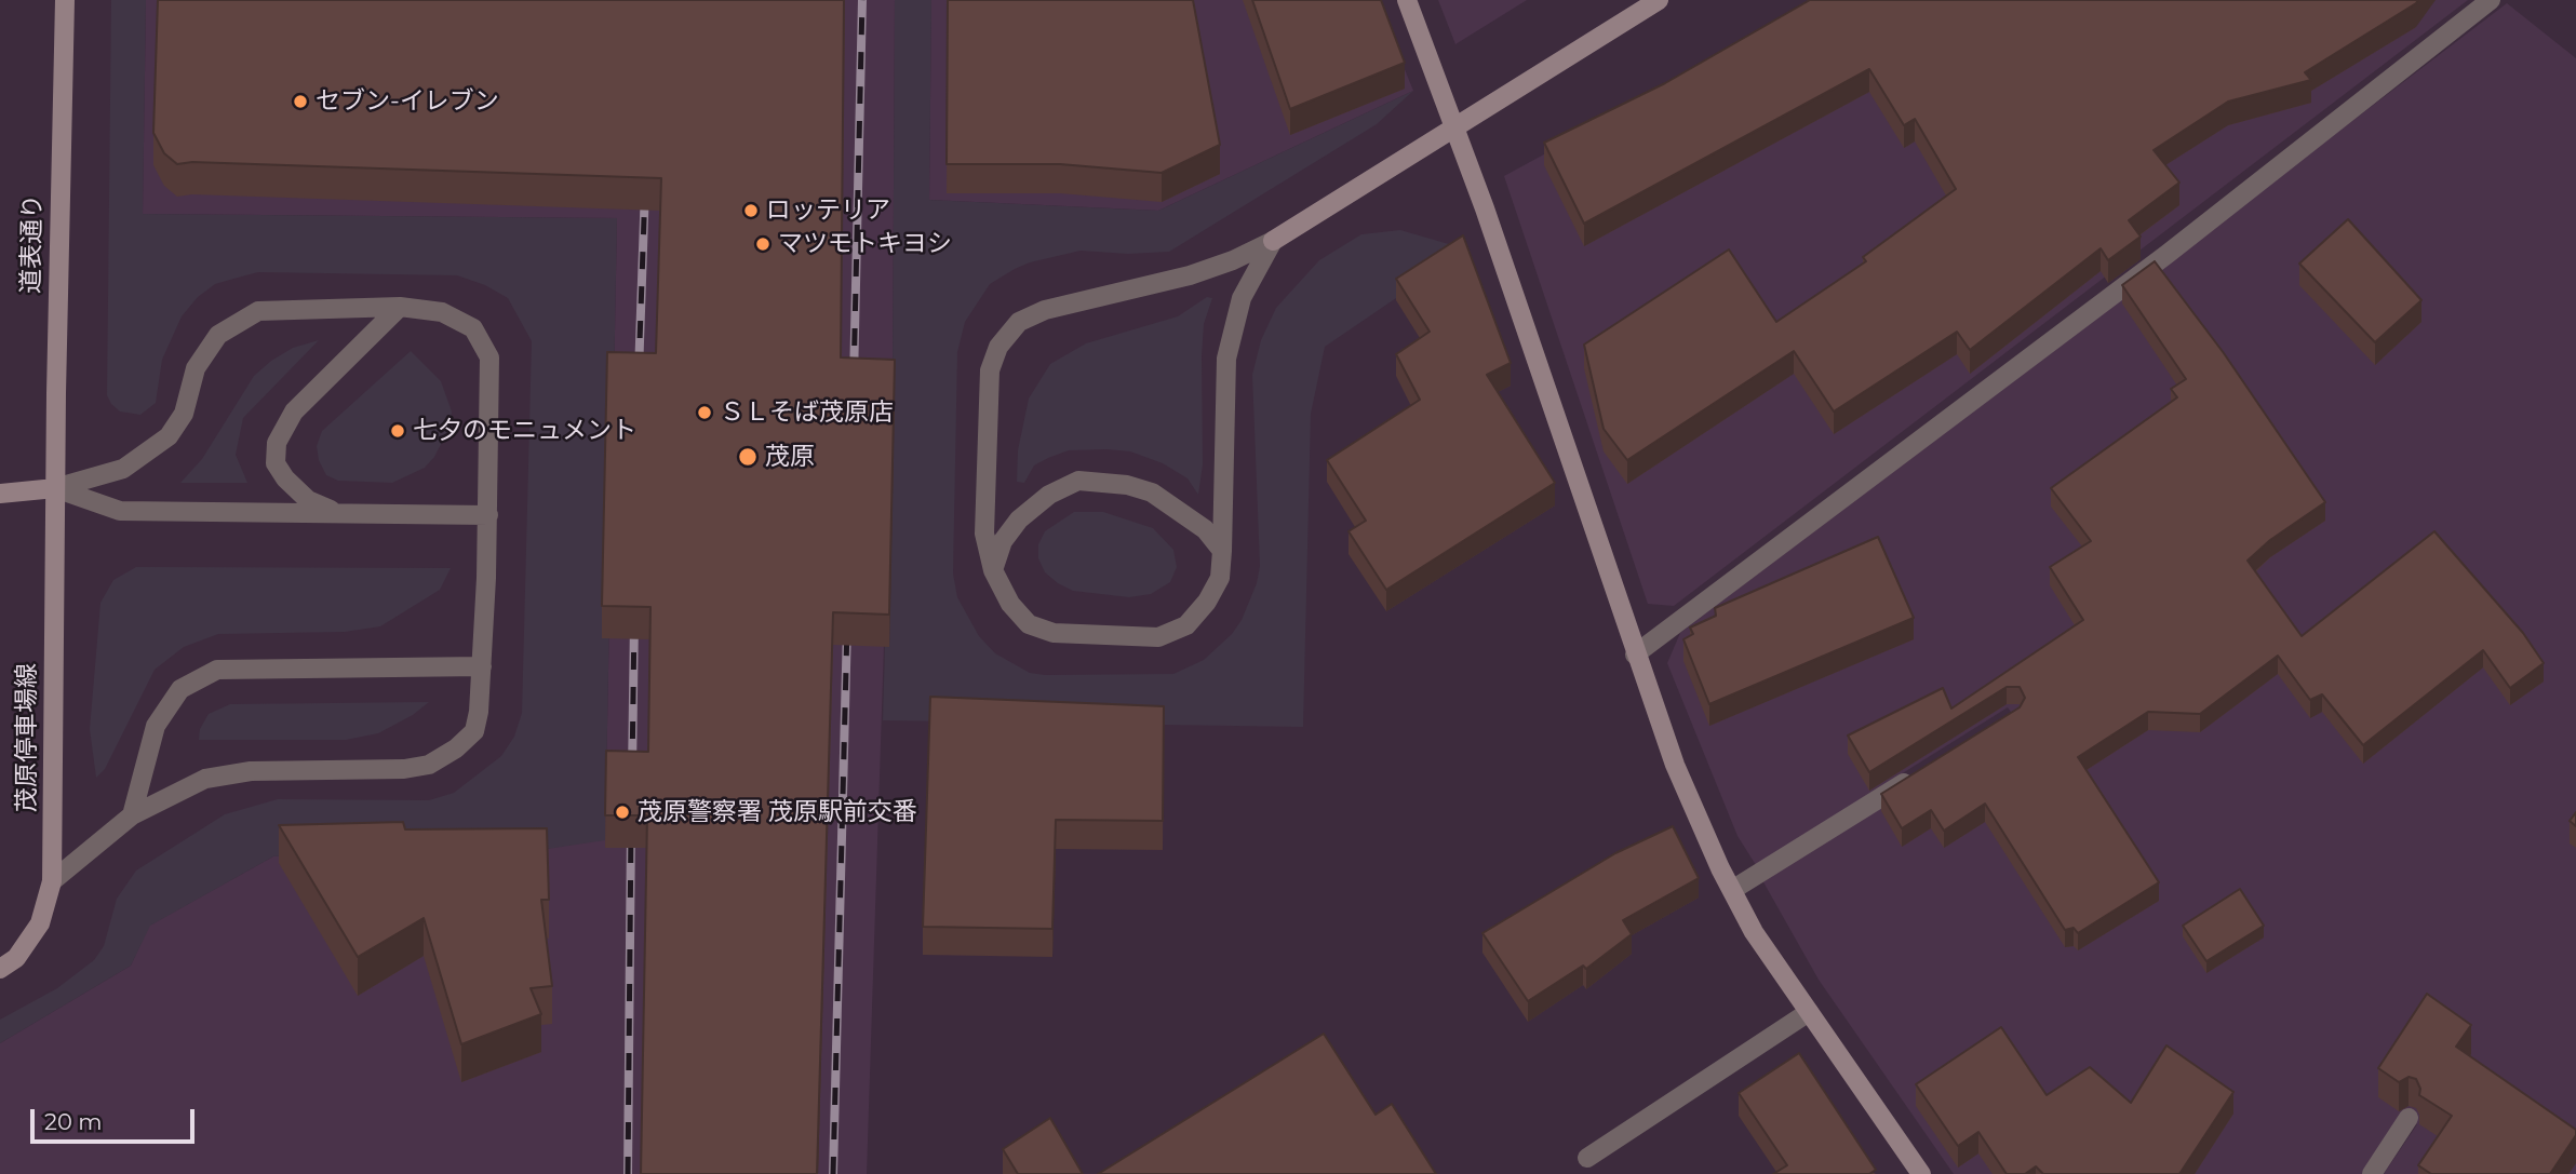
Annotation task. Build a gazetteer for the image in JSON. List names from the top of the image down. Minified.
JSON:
{"streets":{"street":["道表通り","茂原停車場線"]},"crossings":[["道表通り","茂原停車場線"]],"places":["セブン-イレブン","ロッテリア","マツモトキヨシ","ＳＬそば茂原店","七夕のモニュメント","茂原","茂原警察署 茂原駅前交番"],"scale_bar":"20 m"}
